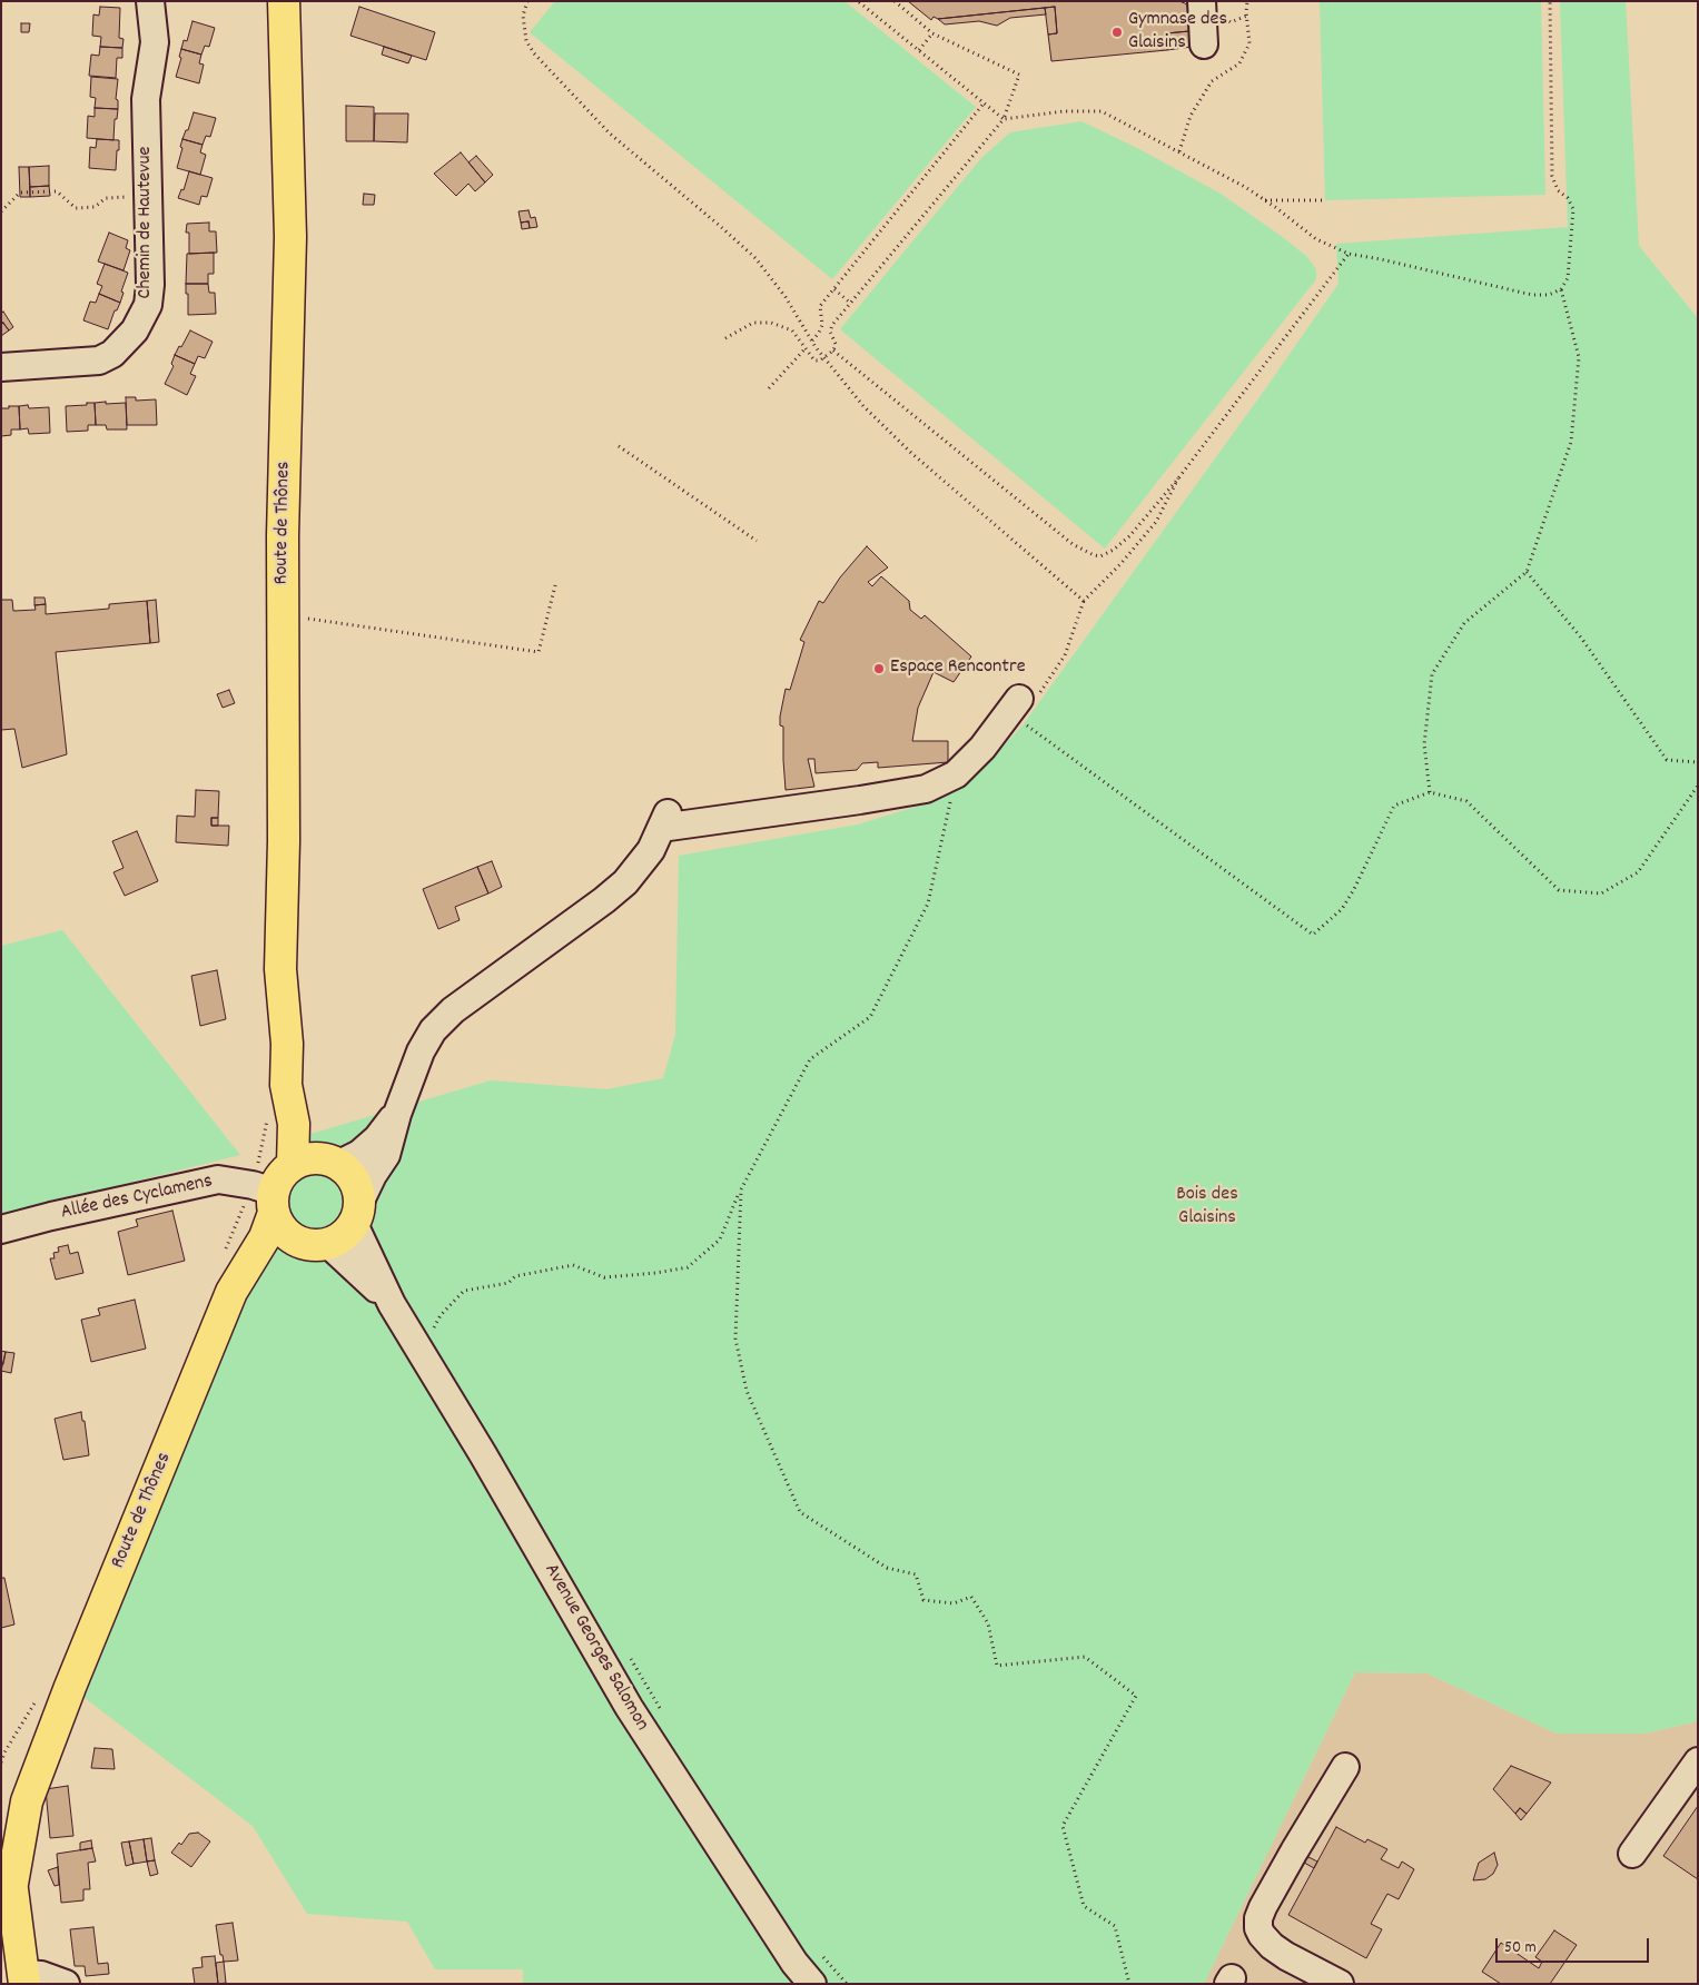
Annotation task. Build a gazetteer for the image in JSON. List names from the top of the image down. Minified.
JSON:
{"streets":{"main road":["Route de Thônes"],"street":["Chemin de Hautevue","Allée des Cyclamens","Avenue Georges Salomon"]},"crossings":[["Route de Thônes","Allée des Cyclamens"],["Route de Thônes","Avenue Georges Salomon"],["Allée des Cyclamens","Avenue Georges Salomon"]],"parks":["Bois des Glaisins"],"places":["Gymnase des Glaisins","Espace Rencontre"],"scale_bar":"50 m"}
